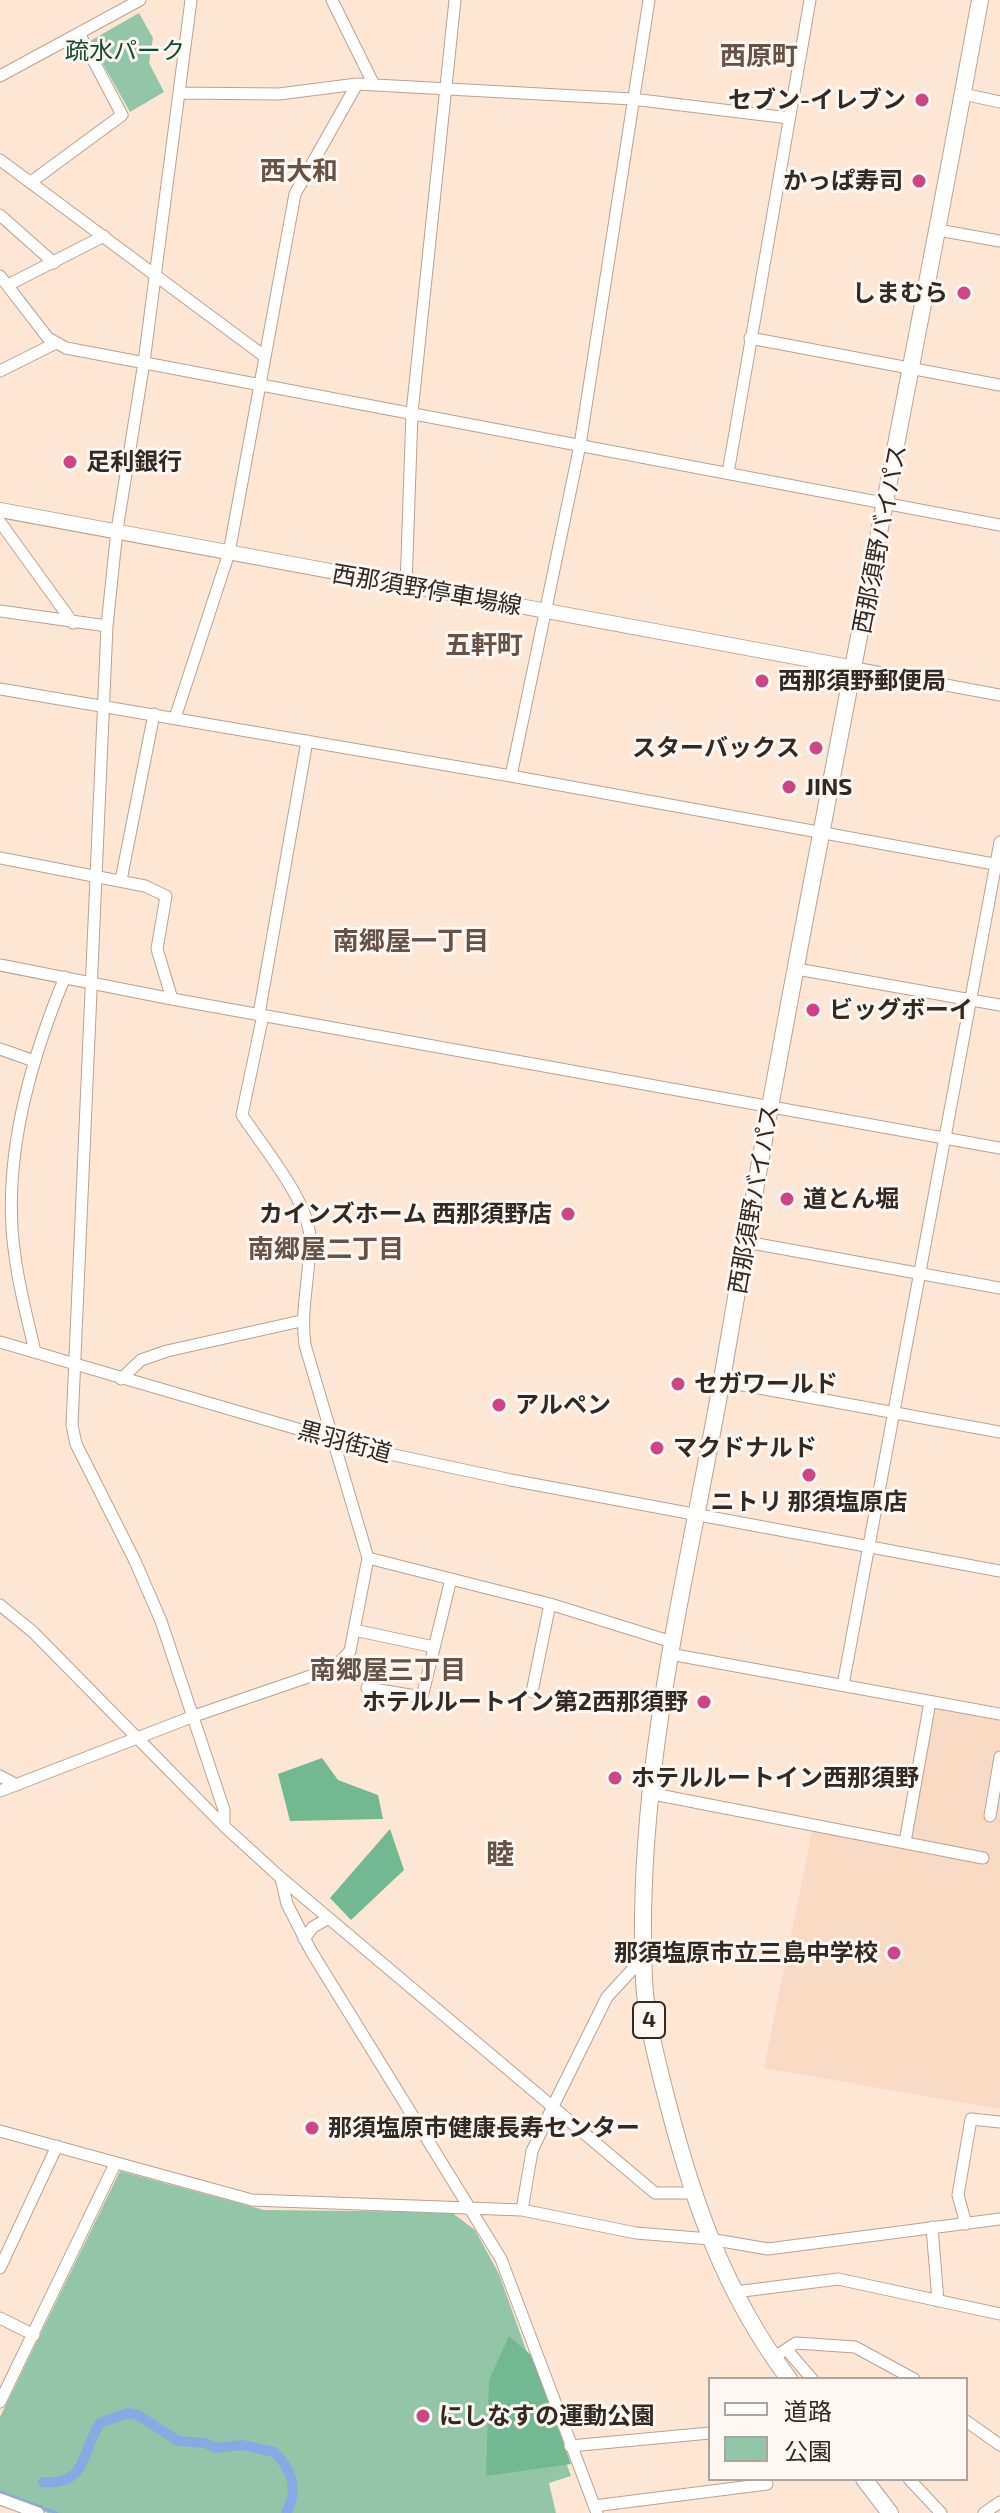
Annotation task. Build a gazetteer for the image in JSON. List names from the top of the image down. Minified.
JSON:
{"streets":{"highway":["西那須野バイパス","4"],"main road":["西那須野停車場線"],"street":["黒羽街道"]},"crossings":[["西那須野バイパス","西那須野停車場線"],["西那須野バイパス","黒羽街道"]],"districts":["西原町","西大和","五軒町","南郷屋一丁目","南郷屋二丁目","南郷屋三丁目","睦"],"parks":["疏水パーク"],"places":["セブン-イレブン","かっぱ寿司","しまむら","足利銀行","西那須野郵便局","スターバックス","JINS","ビッグボーイ","道とん堀","カインズホーム 西那須野店","セガワールド","アルペン","マクドナルド","ニトリ 那須塩原店","ホテルルートイン第2西那須野","ホテルルートイン西那須野","那須塩原市立三島中学校","那須塩原市健康長寿センター","にしなすの運動公園"],"legend":["道路","公園"]}
